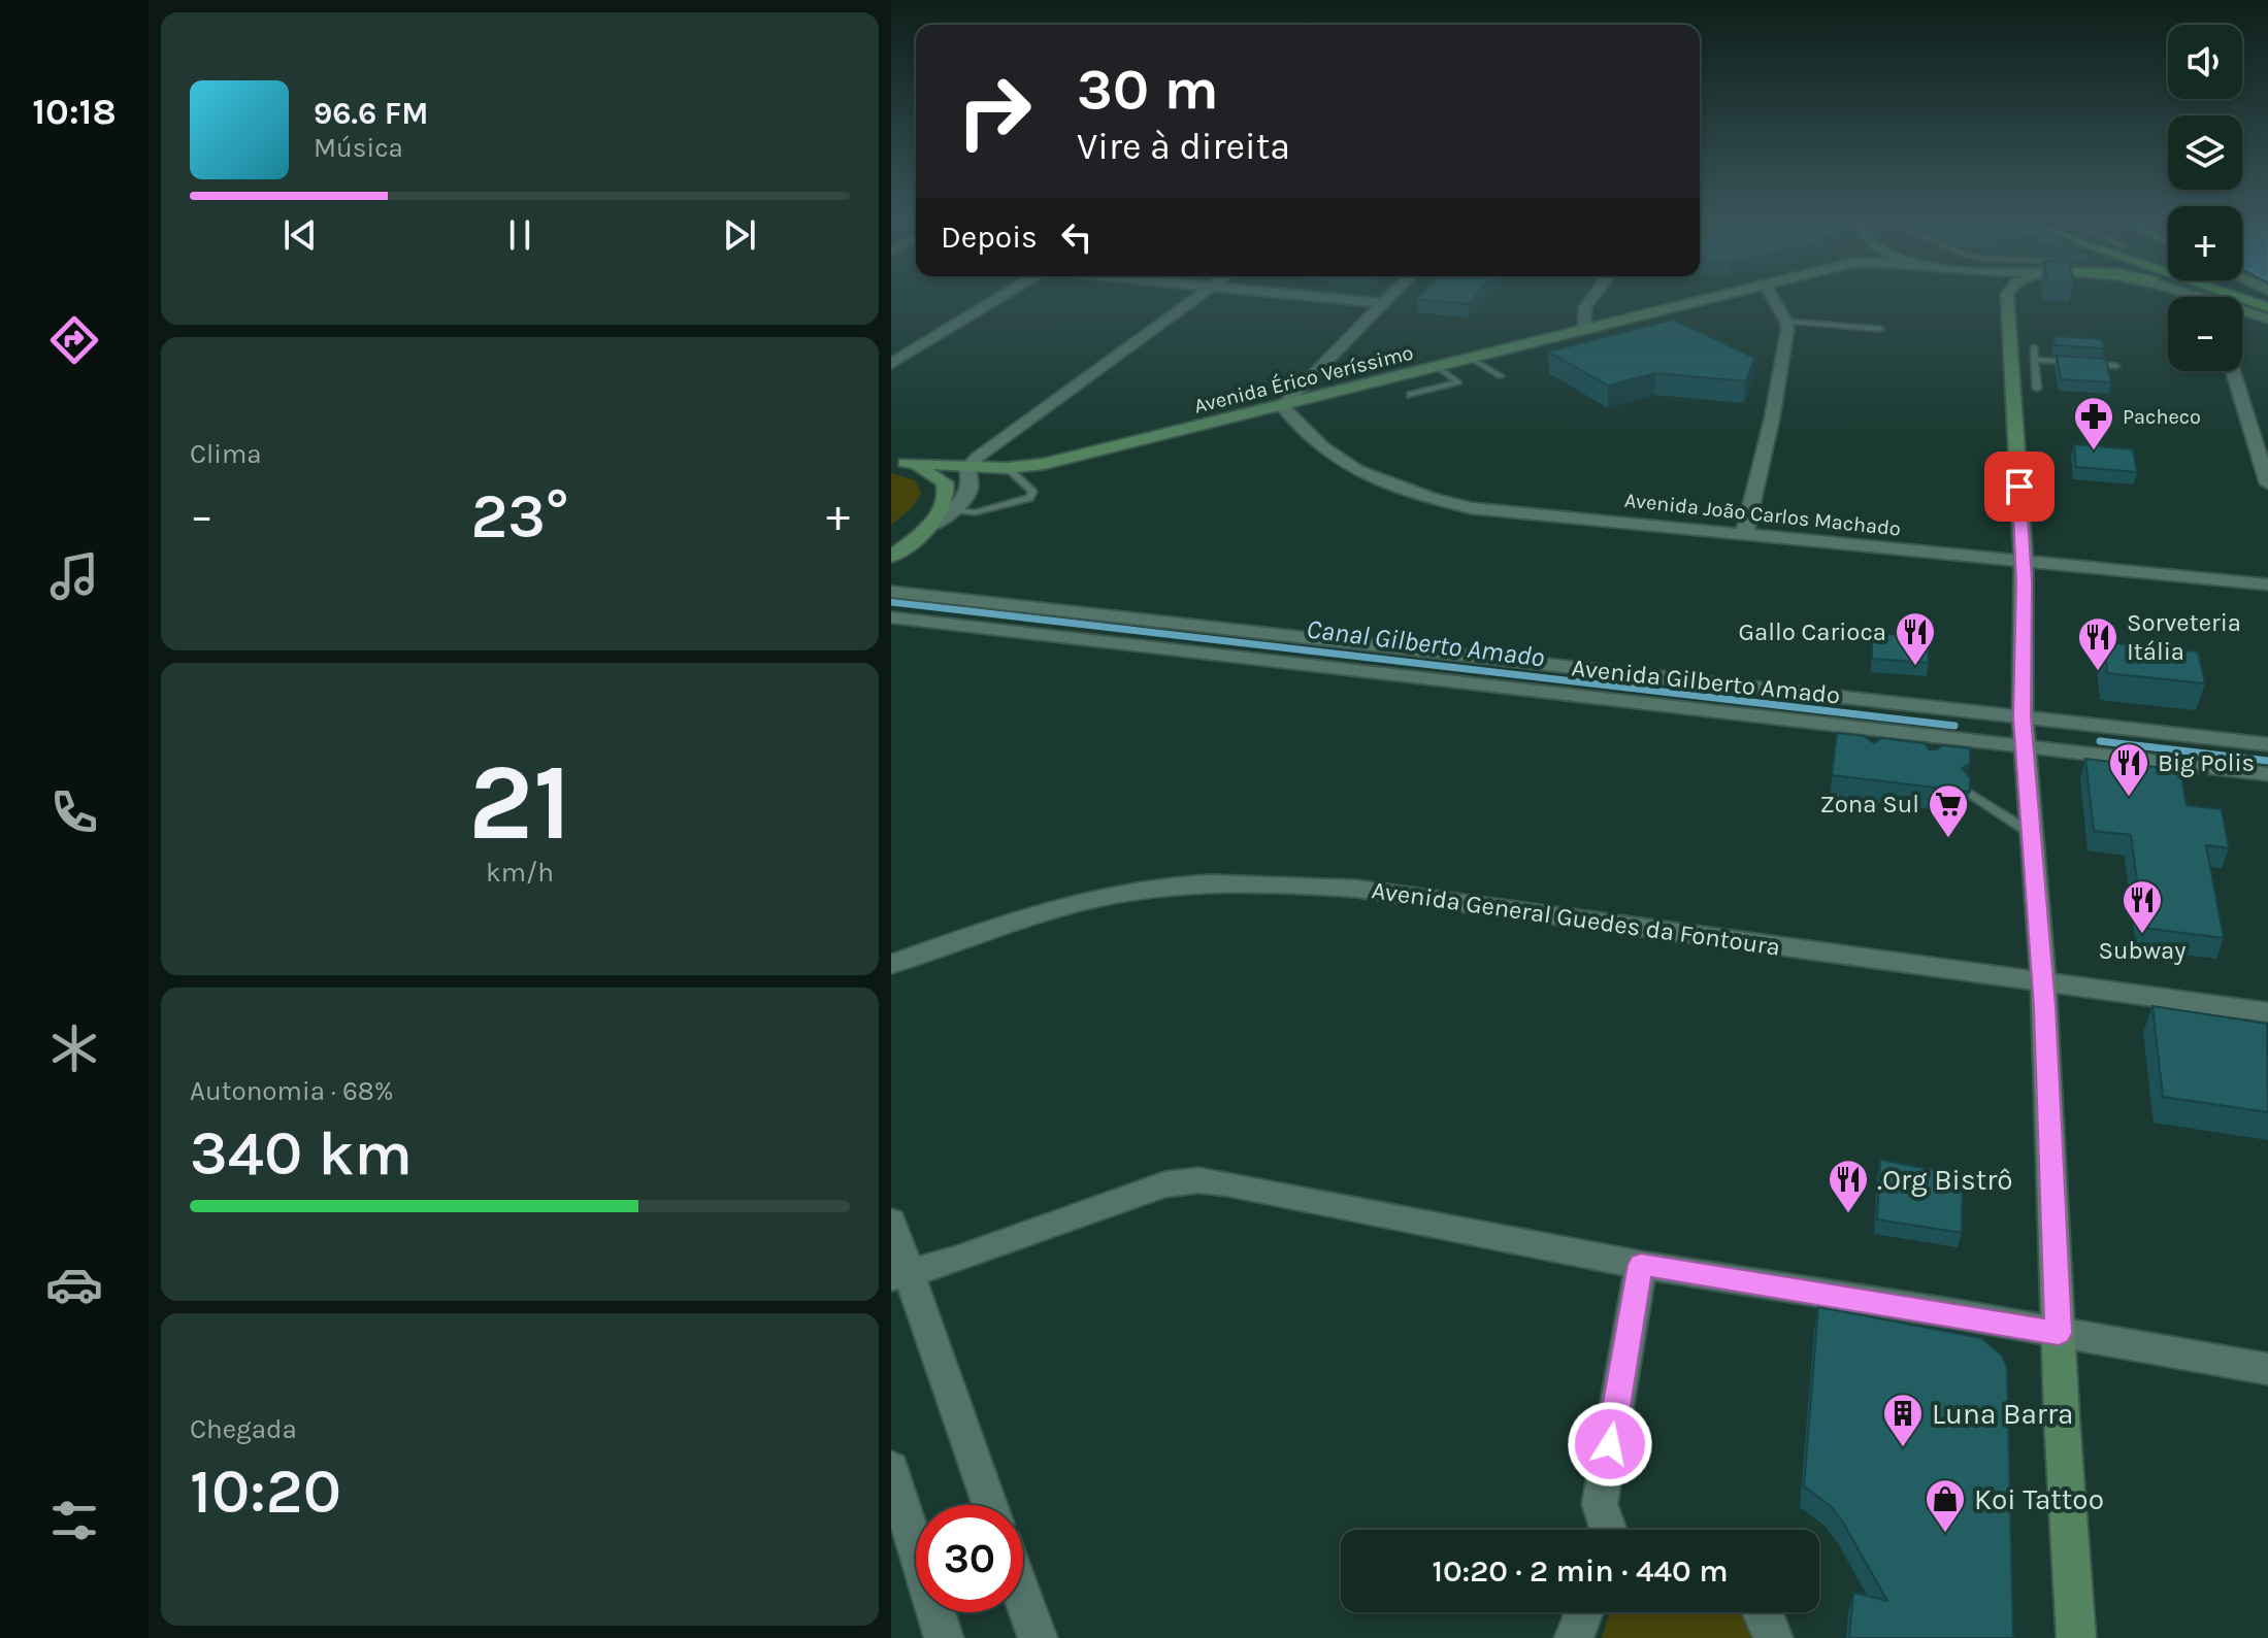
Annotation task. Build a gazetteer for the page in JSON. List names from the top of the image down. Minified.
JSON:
{"streets":{"main road":["Avenida Érico Veríssimo"],"street":["Avenida João Carlos Machado","Avenida Gilberto Amado","Avenida General Guedes da Fontoura"]},"crossings":[["Avenida Érico Veríssimo","Avenida João Carlos Machado"]],"water":["Canal Gilberto Amado"],"places":{"pharmacy":["Pacheco"],"restaurant":["Gallo Carioca","Sorveteria Itália","Big Polis","Subway",".Org Bistrô"],"supermarket":["Zona Sul"],"building":["Luna Barra"],"shop":["Koi Tattoo"]},"page":{"tabs":"10:18","map_buttons":["+","−"],"turn":["30 m","Vire à direita"],"song":["96.6 FM","Música"],"then":"Depois","tile":["Clima",["21","km/h"],["Autonomia · 68%","340 km"],["Chegada","10:20"]],"heat":["−","23°","+"],"limit":"30","trip":"10:20 · 2 min · 440 m"}}
